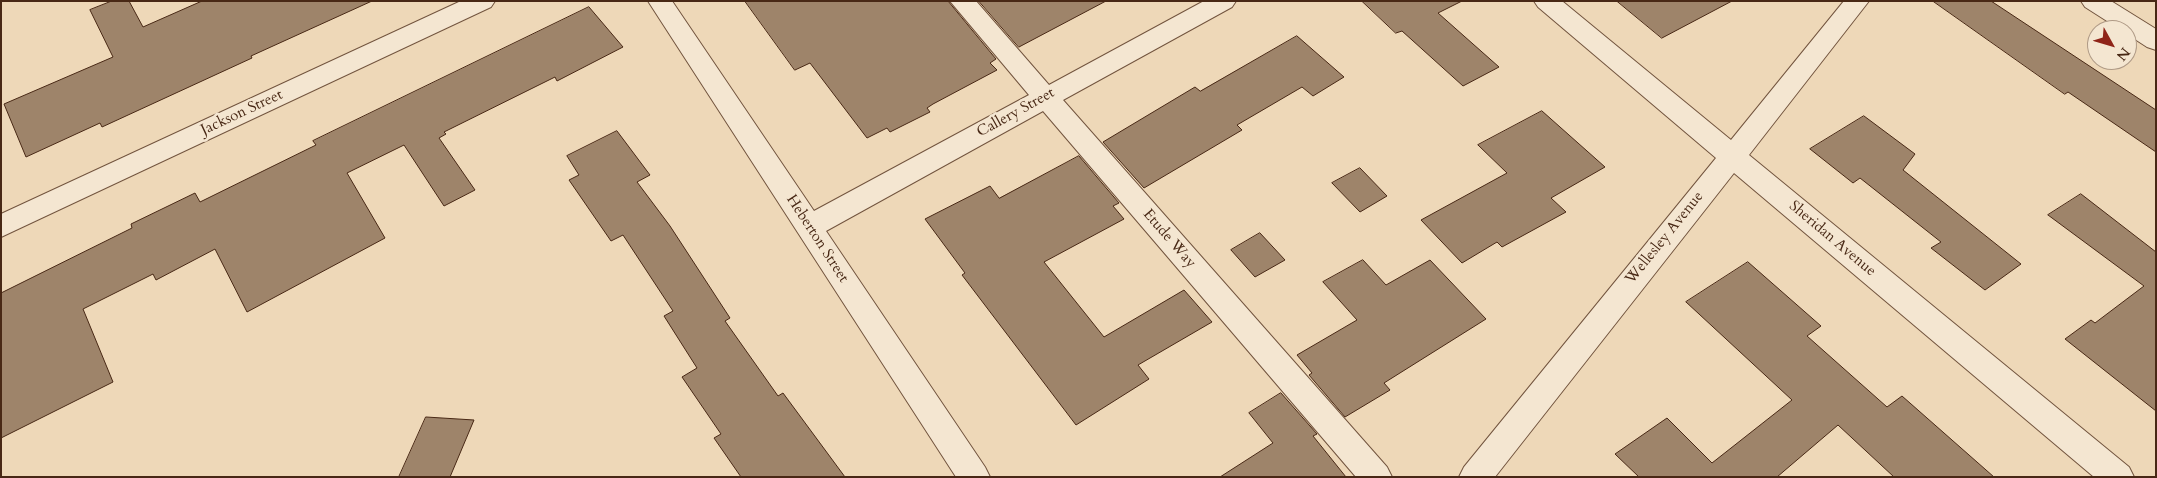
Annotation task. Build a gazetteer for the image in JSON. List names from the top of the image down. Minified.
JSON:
{"streets":{"street":["Jackson Street","Callery Street","Wellesley Avenue","Heberton Street","Etude Way","Sheridan Avenue"]},"crossings":[["Callery Street","Heberton Street"],["Callery Street","Etude Way"],["Wellesley Avenue","Sheridan Avenue"]],"north":"bottom right"}
